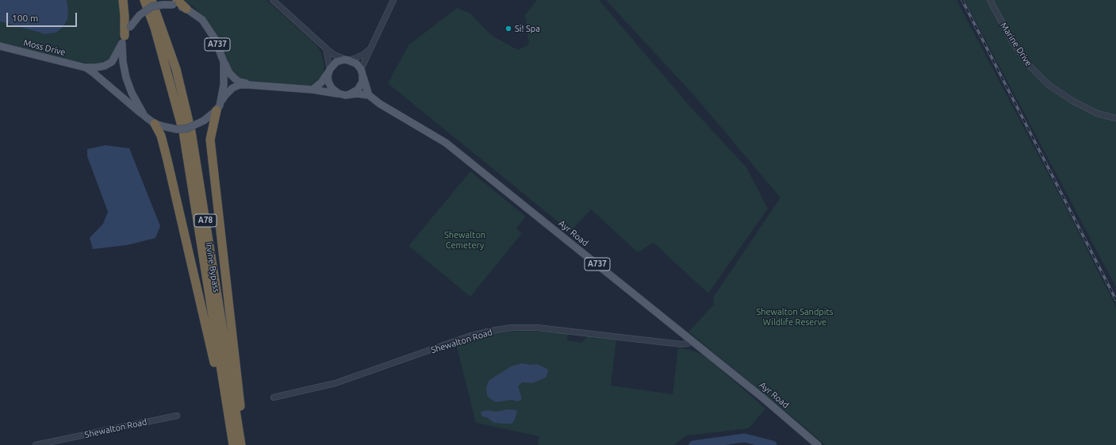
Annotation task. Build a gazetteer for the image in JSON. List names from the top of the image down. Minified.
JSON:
{"streets":{"highway":["A78","Irvine Bypass"],"main road":["A737","Moss Drive","Ayr Road"],"street":["Marine Drive","Shewalton Road"]},"crossings":[["A737","Moss Drive"],["A737","Ayr Road"],["Ayr Road","Shewalton Road"]],"parks":["Shewalton Cemetery","Shewalton Sandpits Wildlife Reserve"],"places":["Si! Spa"],"scale_bar":"100 m"}
